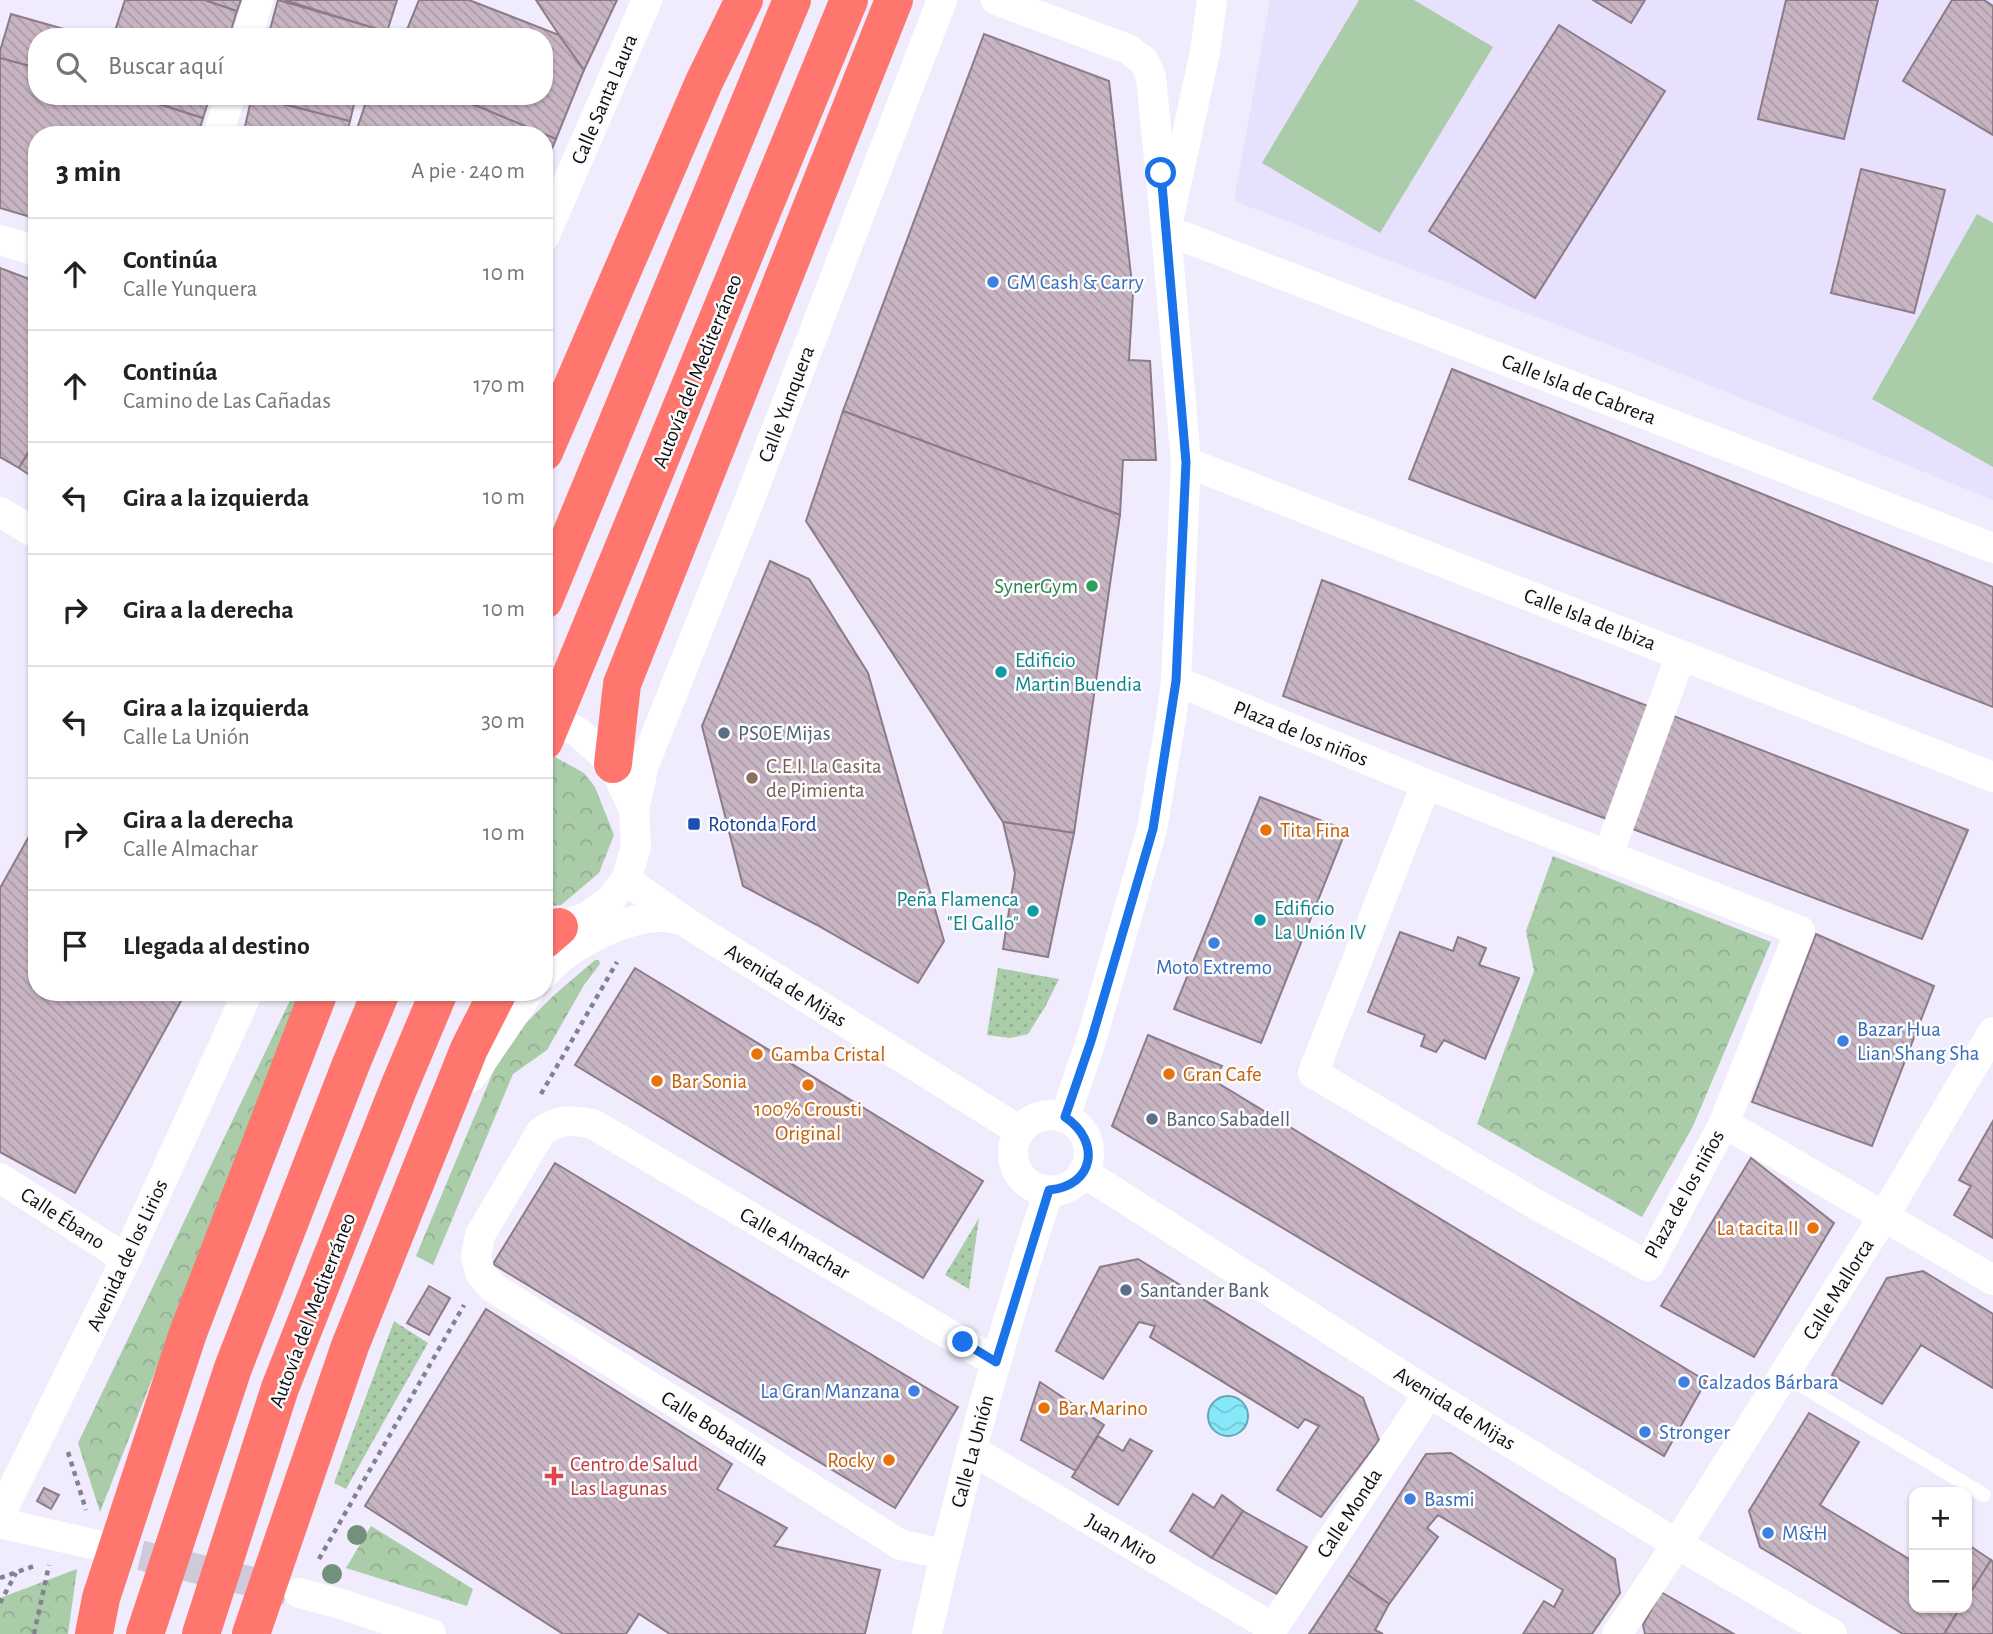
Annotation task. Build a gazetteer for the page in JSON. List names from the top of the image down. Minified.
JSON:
{"streets":{"highway":["Autovía del Mediterráneo"],"street":["Calle Santa Laura","Calle Isla de Cabrera","Calle Yunquera","Calle Isla de Ibiza","Plaza de los niños","Avenida de Mijas","Calle Ébano","Calle Almachar","Avenida de los Lirios","Calle Mallorca","Calle Bobadilla","Calle La Unión","Calle Monda","Juan Miro"]},"crossings":[["Avenida de Mijas","Calle Mallorca"],["Avenida de Mijas","Calle La Unión"],["Avenida de Mijas","Calle Monda"],["Calle Ébano","Avenida de los Lirios"],["Calle Almachar","Calle Bobadilla"],["Calle Almachar","Calle La Unión"],["Calle Bobadilla","Calle La Unión"],["Calle La Unión","Juan Miro"],["Calle Monda","Juan Miro"]],"places":{"other":["GM Cash & Carry","SynerGym","Edificio Martin Buendia","PSOE Mijas","C.E.I. La Casita de Pimienta","Tita Fina","Peña Flamenca \"El Gallo\"","Edificio La Unión IV","Moto Extremo","Bazar Hua Lian Shang Sha","Gamba Cristal","Gran Cafe","Bar Sonia","100% Crousti Original","Banco Sabadell","La tacita II","Santander Bank","Calzados Bárbara","La Gran Manzana","Bar Marino","Stronger","Rocky","Basmi","M&H"],"transit":["Rotonda Ford"],"health":["Centro de Salud Las Lagunas"]},"page":{"search":"Buscar aquí","heading":["3 min","A pie · 240 m"],"list":[["Continúa","Calle Yunquera","10 m"],["Continúa","Camino de Las Cañadas","170 m"],["Gira a la izquierda","10 m"],["Gira a la derecha","10 m"],["Gira a la izquierda","Calle La Unión","30 m"],["Gira a la derecha","Calle Almachar","10 m"],"Llegada al destino"],"map_buttons":["+","−"]}}
